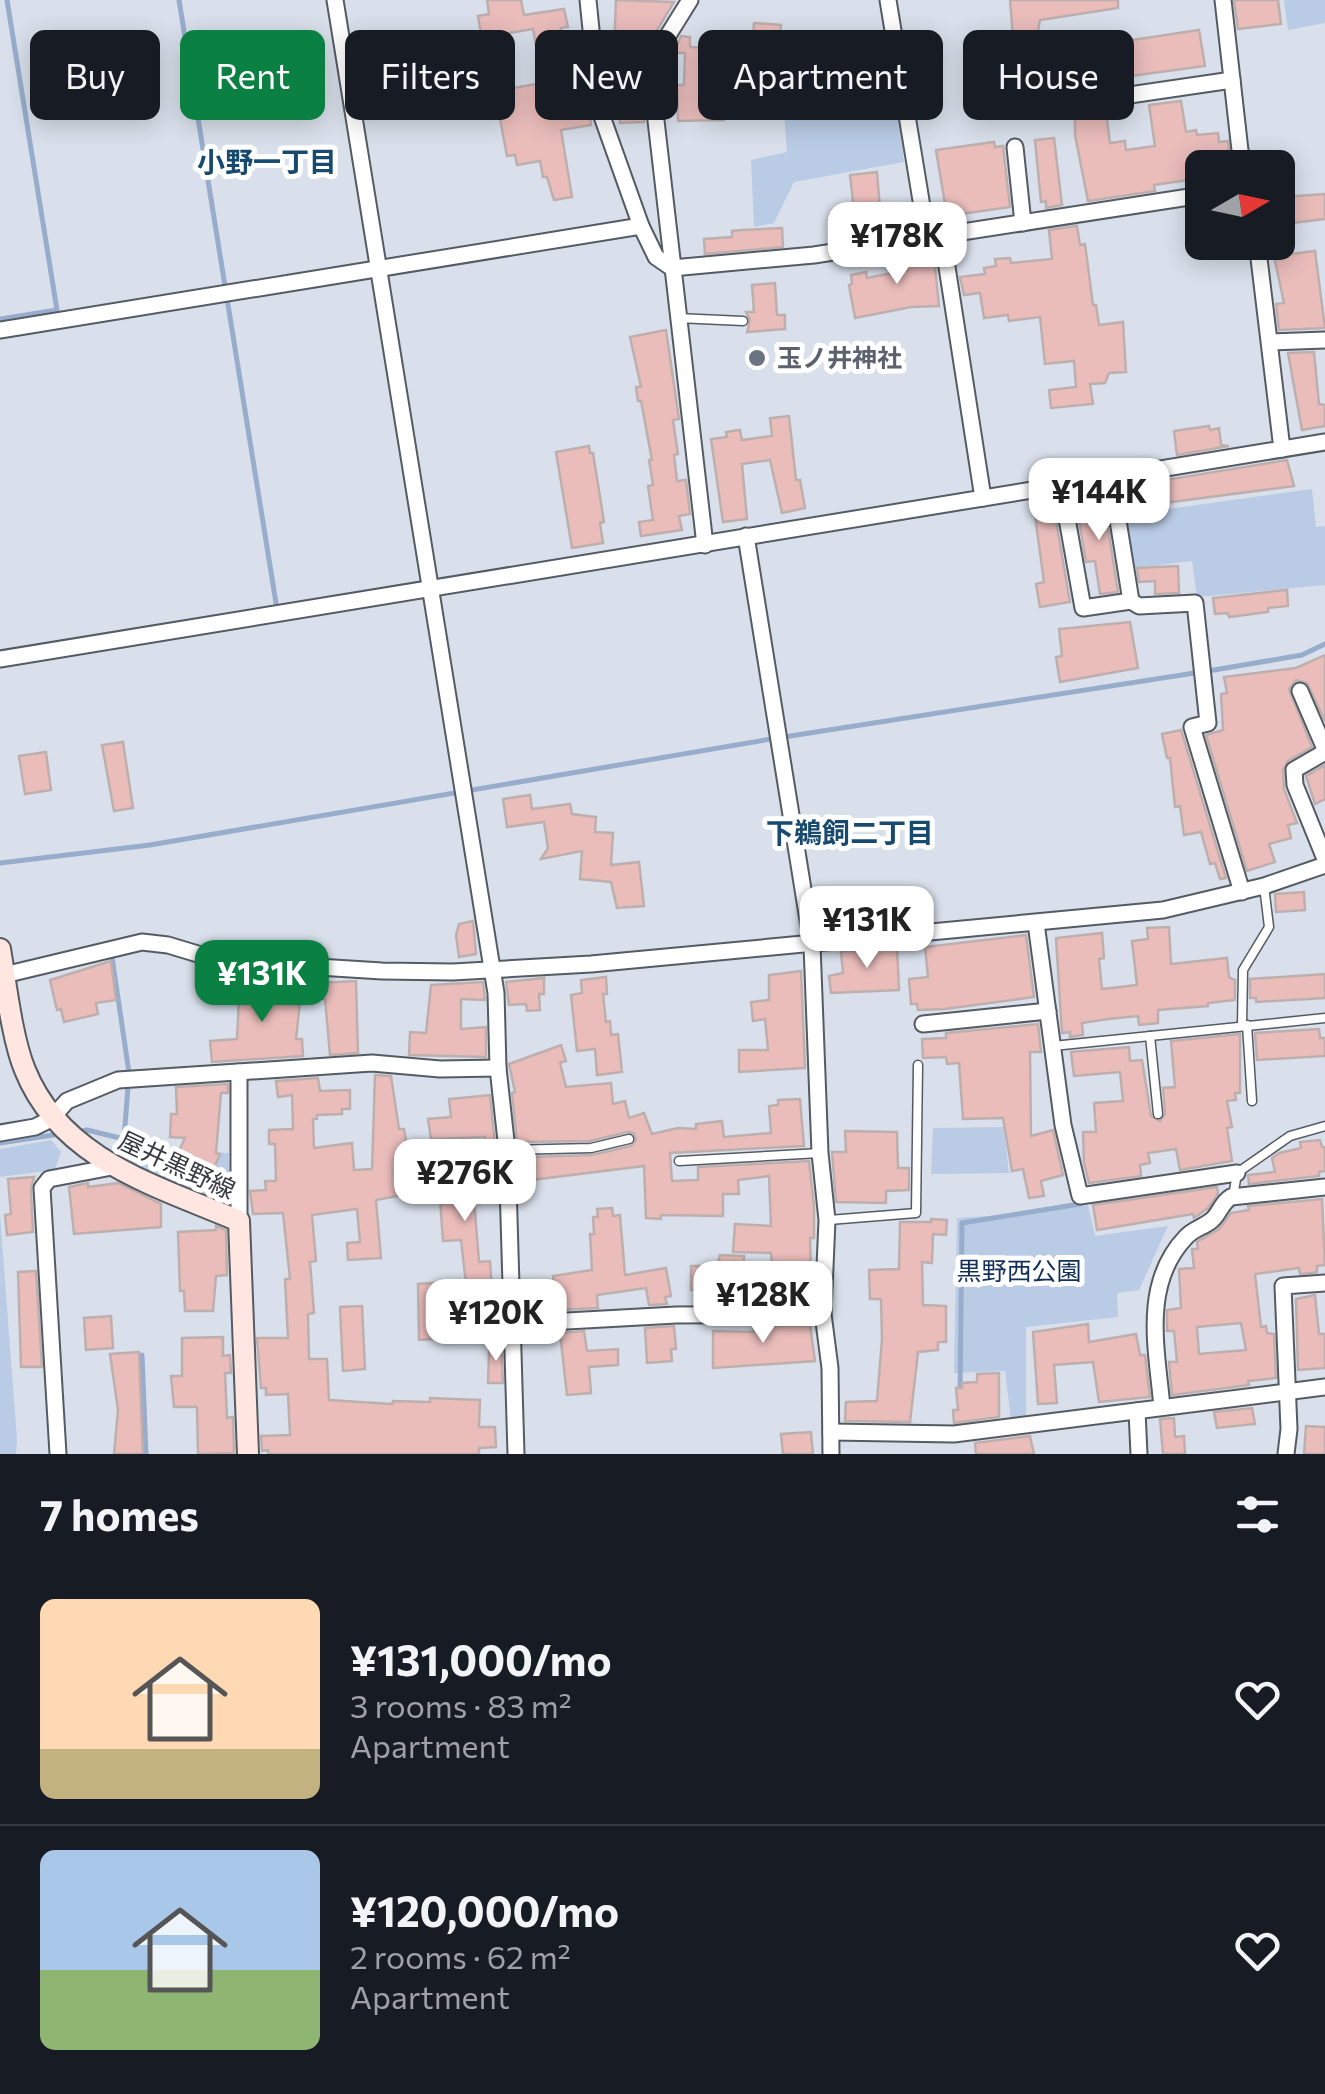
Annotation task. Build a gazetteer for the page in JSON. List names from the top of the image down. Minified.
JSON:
{"streets":{"main road":["屋井黒野線"]},"districts":["小野一丁目","下鵜飼二丁目"],"parks":["黒野西公園"],"places":["玉ノ井神社"],"north":"right","page":{"chip":["Buy","Rent","Filters","New","Apartment","House"],"price":["¥178K","¥144K","¥131K","¥131K","¥276K","¥128K","¥120K"],"heading":"7 homes","list":[{"name":"¥131,000/mo","note":"3 rooms · 83 m² · Apartment"},{"name":"¥120,000/mo","note":"2 rooms · 62 m² · Apartment"}]}}
